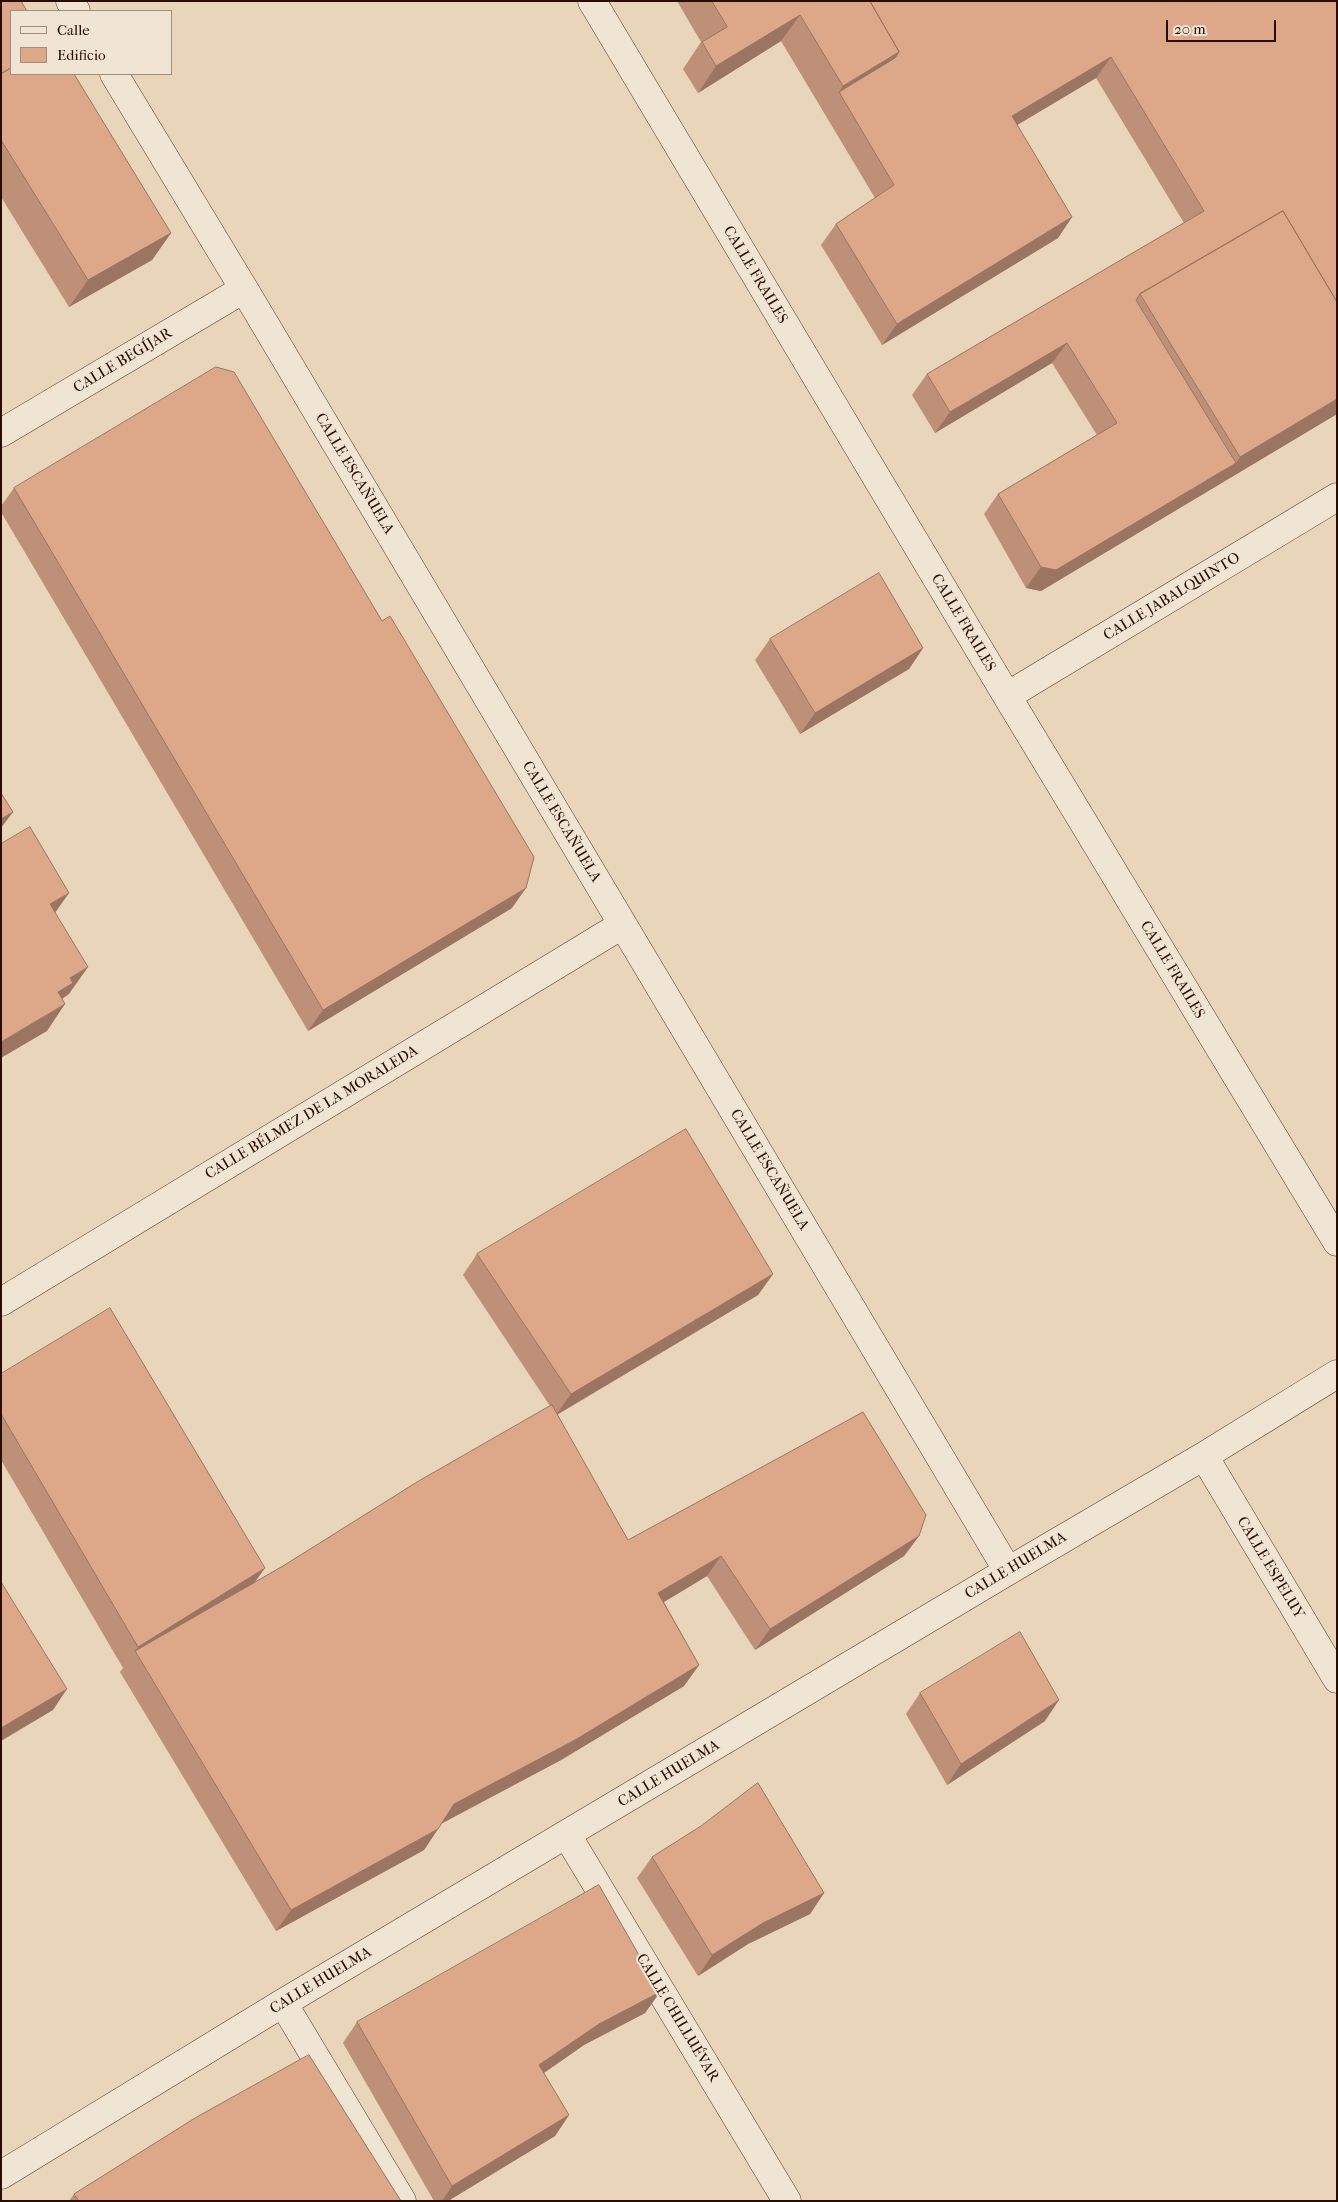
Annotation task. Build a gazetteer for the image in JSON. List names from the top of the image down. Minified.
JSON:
{"streets":{"street":["CALLE FRAILES","CALLE BEGÍJAR","CALLE ESCAÑUELA","CALLE JABALQUINTO","CALLE BÉLMEZ DE LA MORALEDA","CALLE HUELMA","CALLE ESPELUY","CALLE CHILLUÉVAR"]},"crossings":[["CALLE FRAILES","CALLE JABALQUINTO"],["CALLE BEGÍJAR","CALLE ESCAÑUELA"],["CALLE ESCAÑUELA","CALLE BÉLMEZ DE LA MORALEDA"],["CALLE ESCAÑUELA","CALLE HUELMA"],["CALLE HUELMA","CALLE ESPELUY"],["CALLE HUELMA","CALLE CHILLUÉVAR"]],"legend":["Calle","Edificio"],"scale_bar":"20 m"}
